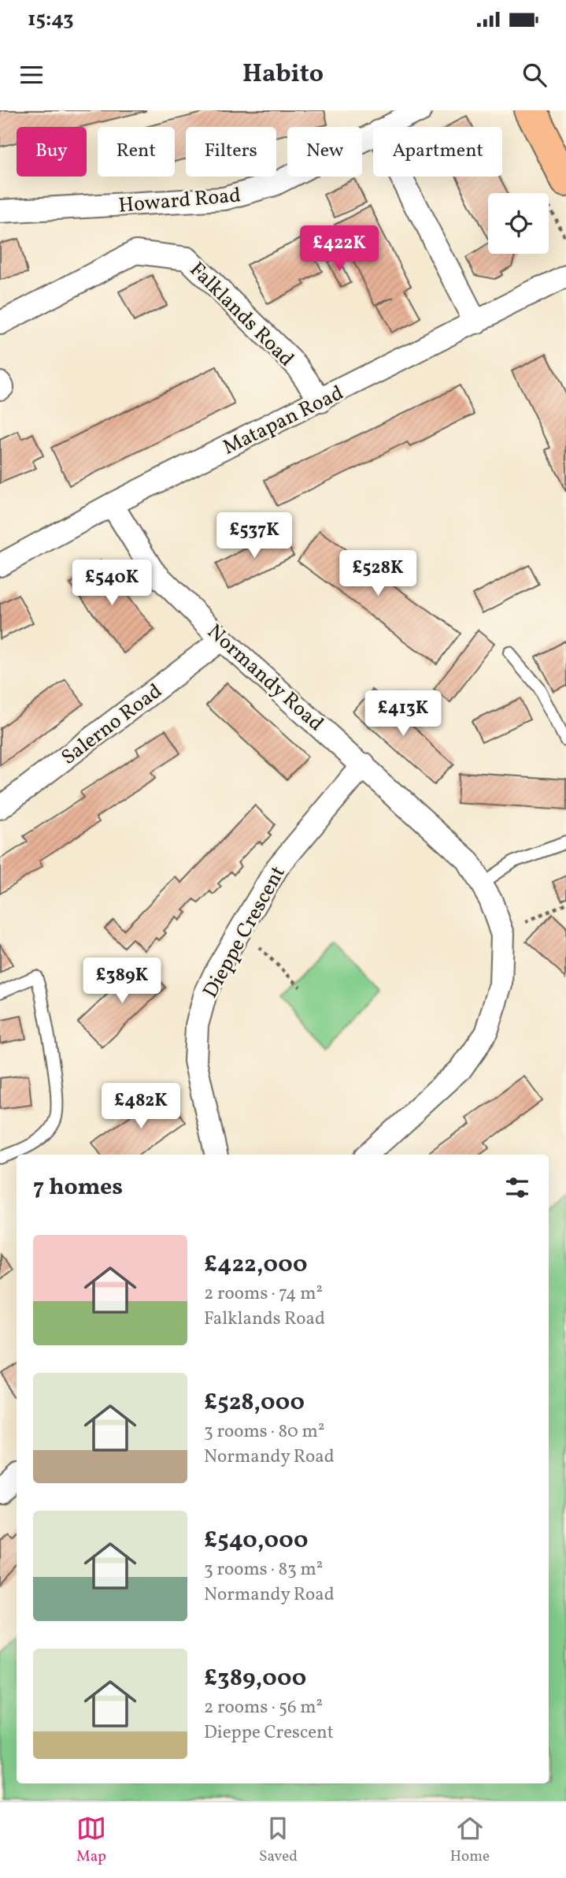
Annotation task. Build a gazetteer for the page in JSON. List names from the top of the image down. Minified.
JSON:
{"streets":{"street":["Howard Road","Falklands Road","Matapan Road","Normandy Road","Salerno Road","Dieppe Crescent"]},"crossings":[["Falklands Road","Matapan Road"],["Matapan Road","Normandy Road"],["Normandy Road","Salerno Road"],["Normandy Road","Dieppe Crescent"]],"page":{"status":"15:43","header":"Habito","chip":["Buy","Rent","Filters","New","Apartment"],"price":["£422K","£537K","£528K","£540K","£413K","£389K","£482K"],"heading":"7 homes","list":[{"name":"£422,000","note":"2 rooms · 74 m² · Falklands Road"},{"name":"£528,000","note":"3 rooms · 80 m² · Normandy Road"},{"name":"£540,000","note":"3 rooms · 83 m² · Normandy Road"},{"name":"£389,000","note":"2 rooms · 56 m² · Dieppe Crescent"}],"tabs":["Map","Saved","Home"]}}
